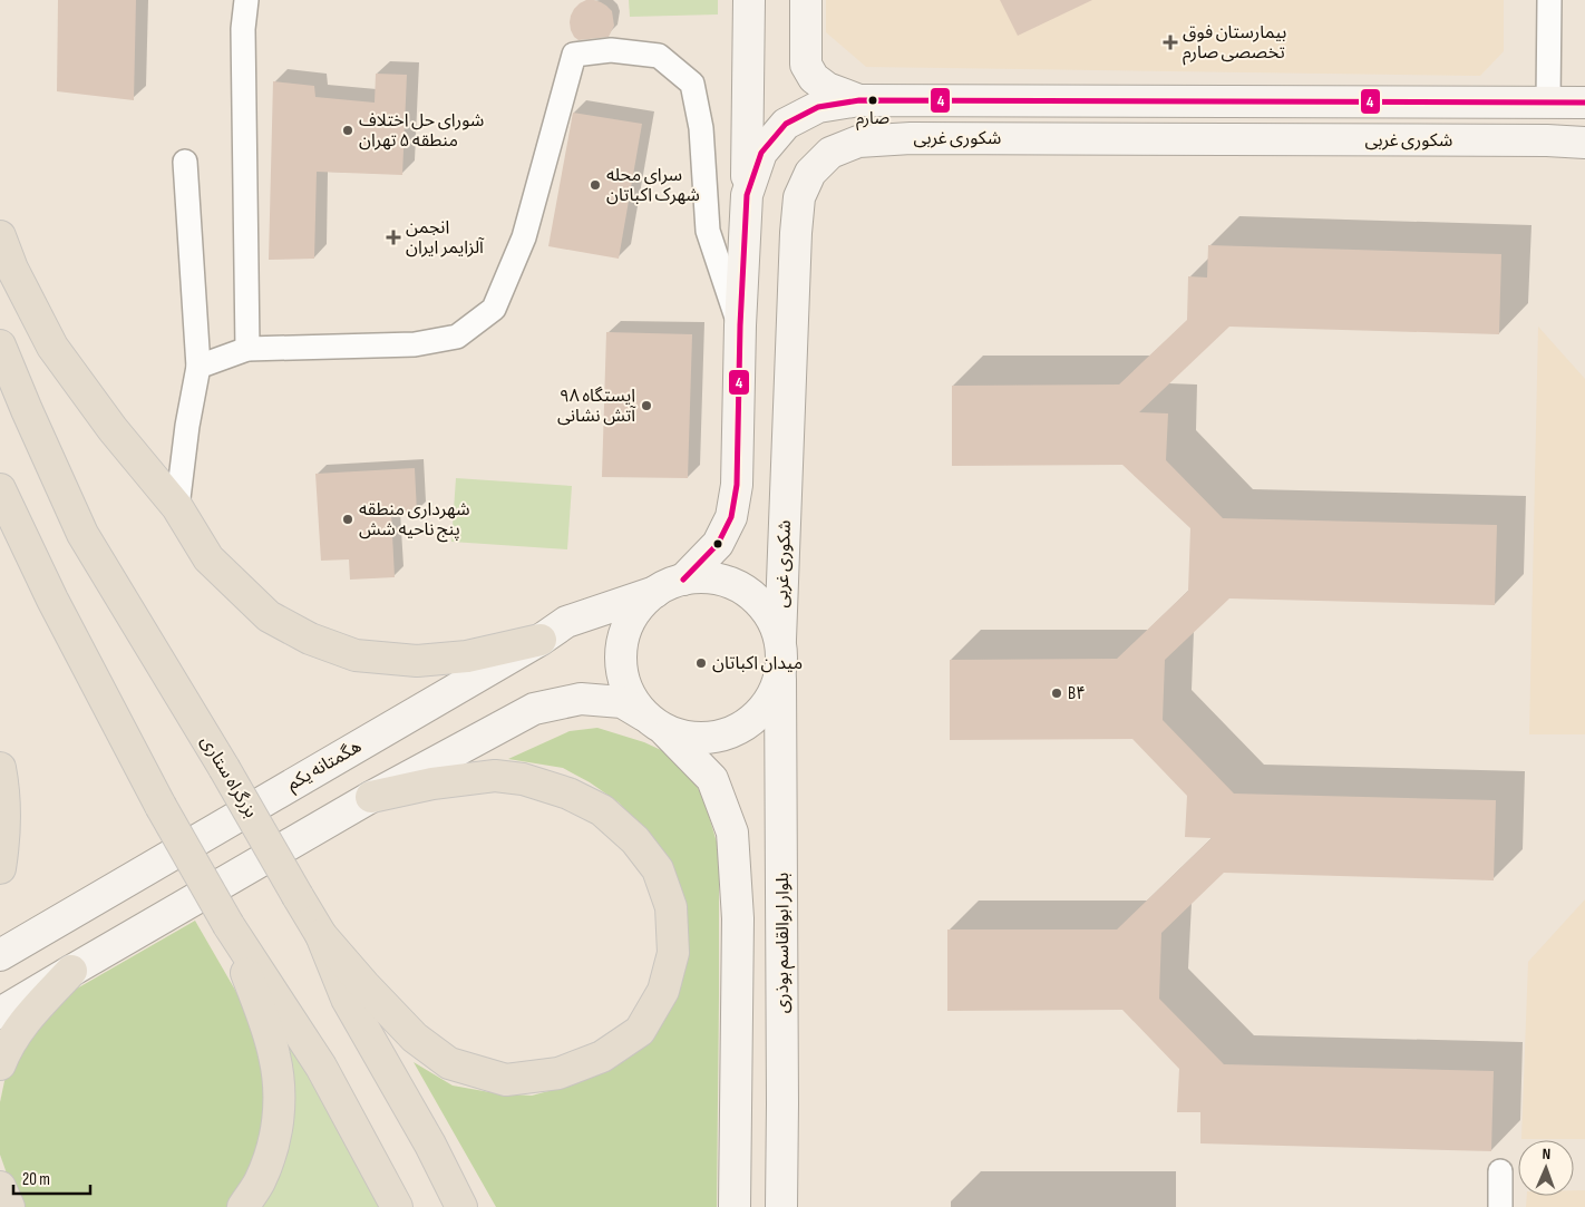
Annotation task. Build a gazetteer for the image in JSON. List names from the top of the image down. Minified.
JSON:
{"streets":{"highway":["بزرگراه ستاری"],"main road":["شکوری غربی","هگمتانه یکم","بلوار ابوالقاسم بوذری"]},"crossings":[["شکوری غربی","هگمتانه یکم"],["شکوری غربی","بلوار ابوالقاسم بوذری"],["هگمتانه یکم","بلوار ابوالقاسم بوذری"]],"places":{"health":["بیمارستان فوق تخصصی صارم","انجمن آلزایمر ایران"],"other":["صارم","شورای حل اختلاف منطقه ۵ تهران","سرای محله شهرک اکباتان","ایستگاه ۹۸ آتش نشانی","شهرداری منطقه پنج ناحیه شش","میدان اکباتان","B۴"]},"lines":["transit line 4"],"scale_bar":"20 m","north":"top"}
